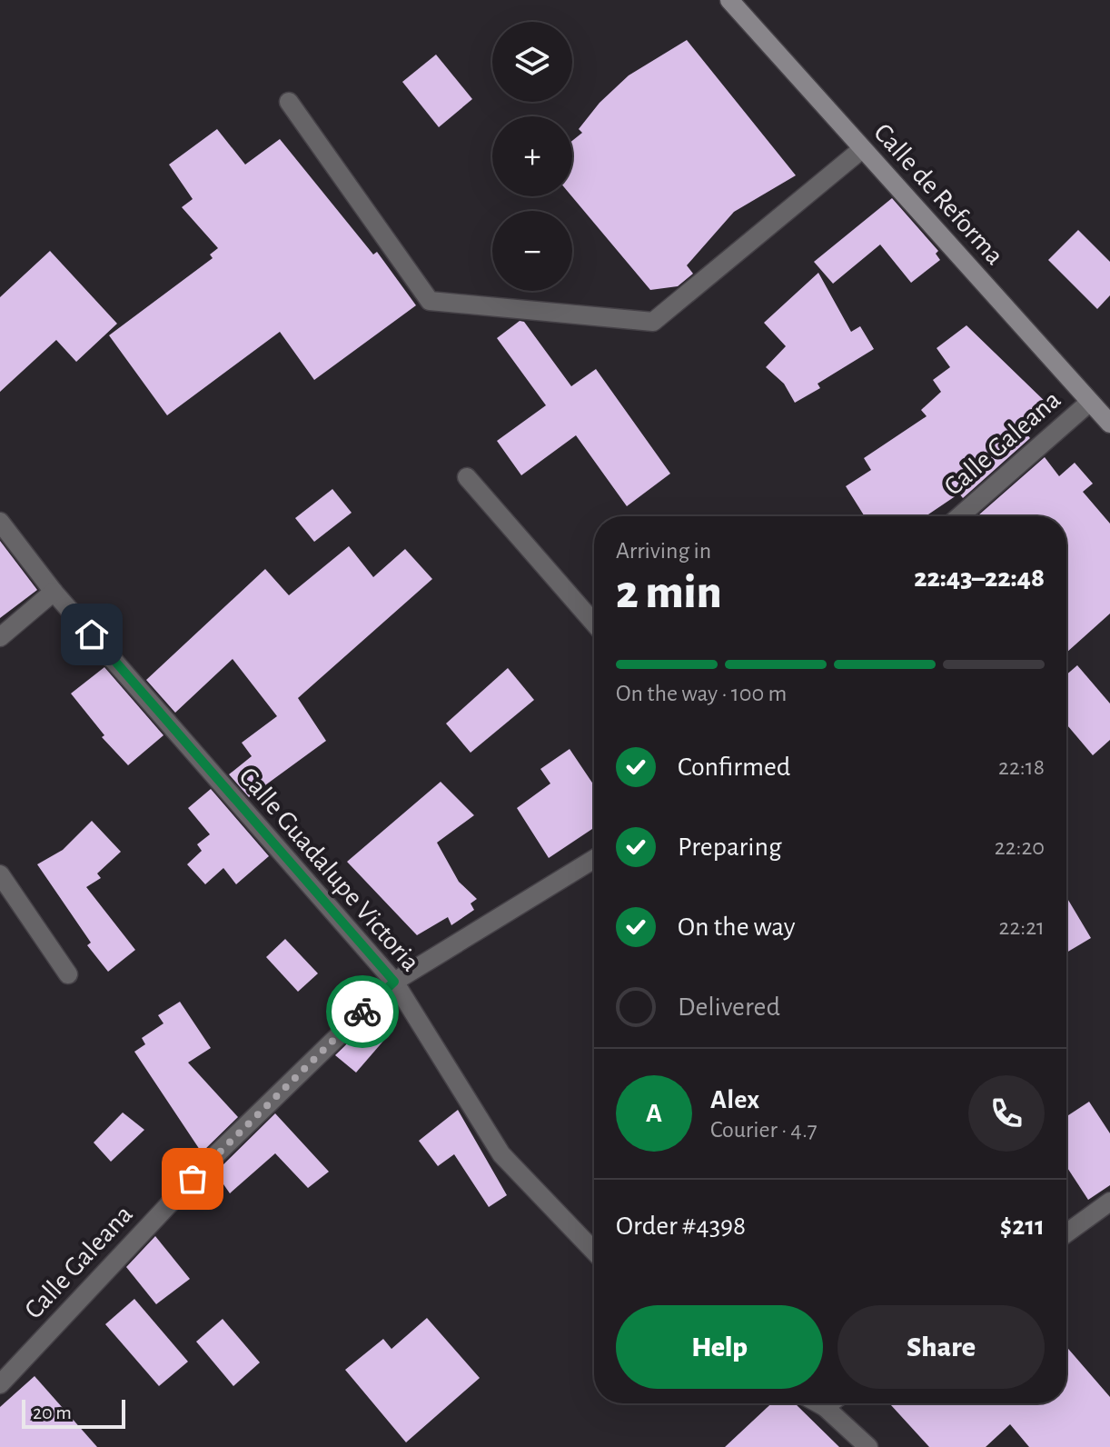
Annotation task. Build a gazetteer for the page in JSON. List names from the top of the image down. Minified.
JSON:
{"streets":{"main road":["Calle de Reforma"],"street":["Calle Galeana","Calle Guadalupe Victoria"]},"crossings":[["Calle de Reforma","Calle Galeana"],["Calle Galeana","Calle Guadalupe Victoria"]],"scale_bar":"20 m","page":{"map_buttons":["+","−"],"heading":["2 min","Arriving in","22:43–22:48"],"panel":["Alex","Courier · 4.7","Order #4398","$211"],"bar":"On the way · 100 m","list":[["Confirmed","22:18"],["Preparing","22:20"],["On the way","22:21"],"Delivered"],"round":"A","buttons":["Help","Share"],"scale":"20 m"}}
